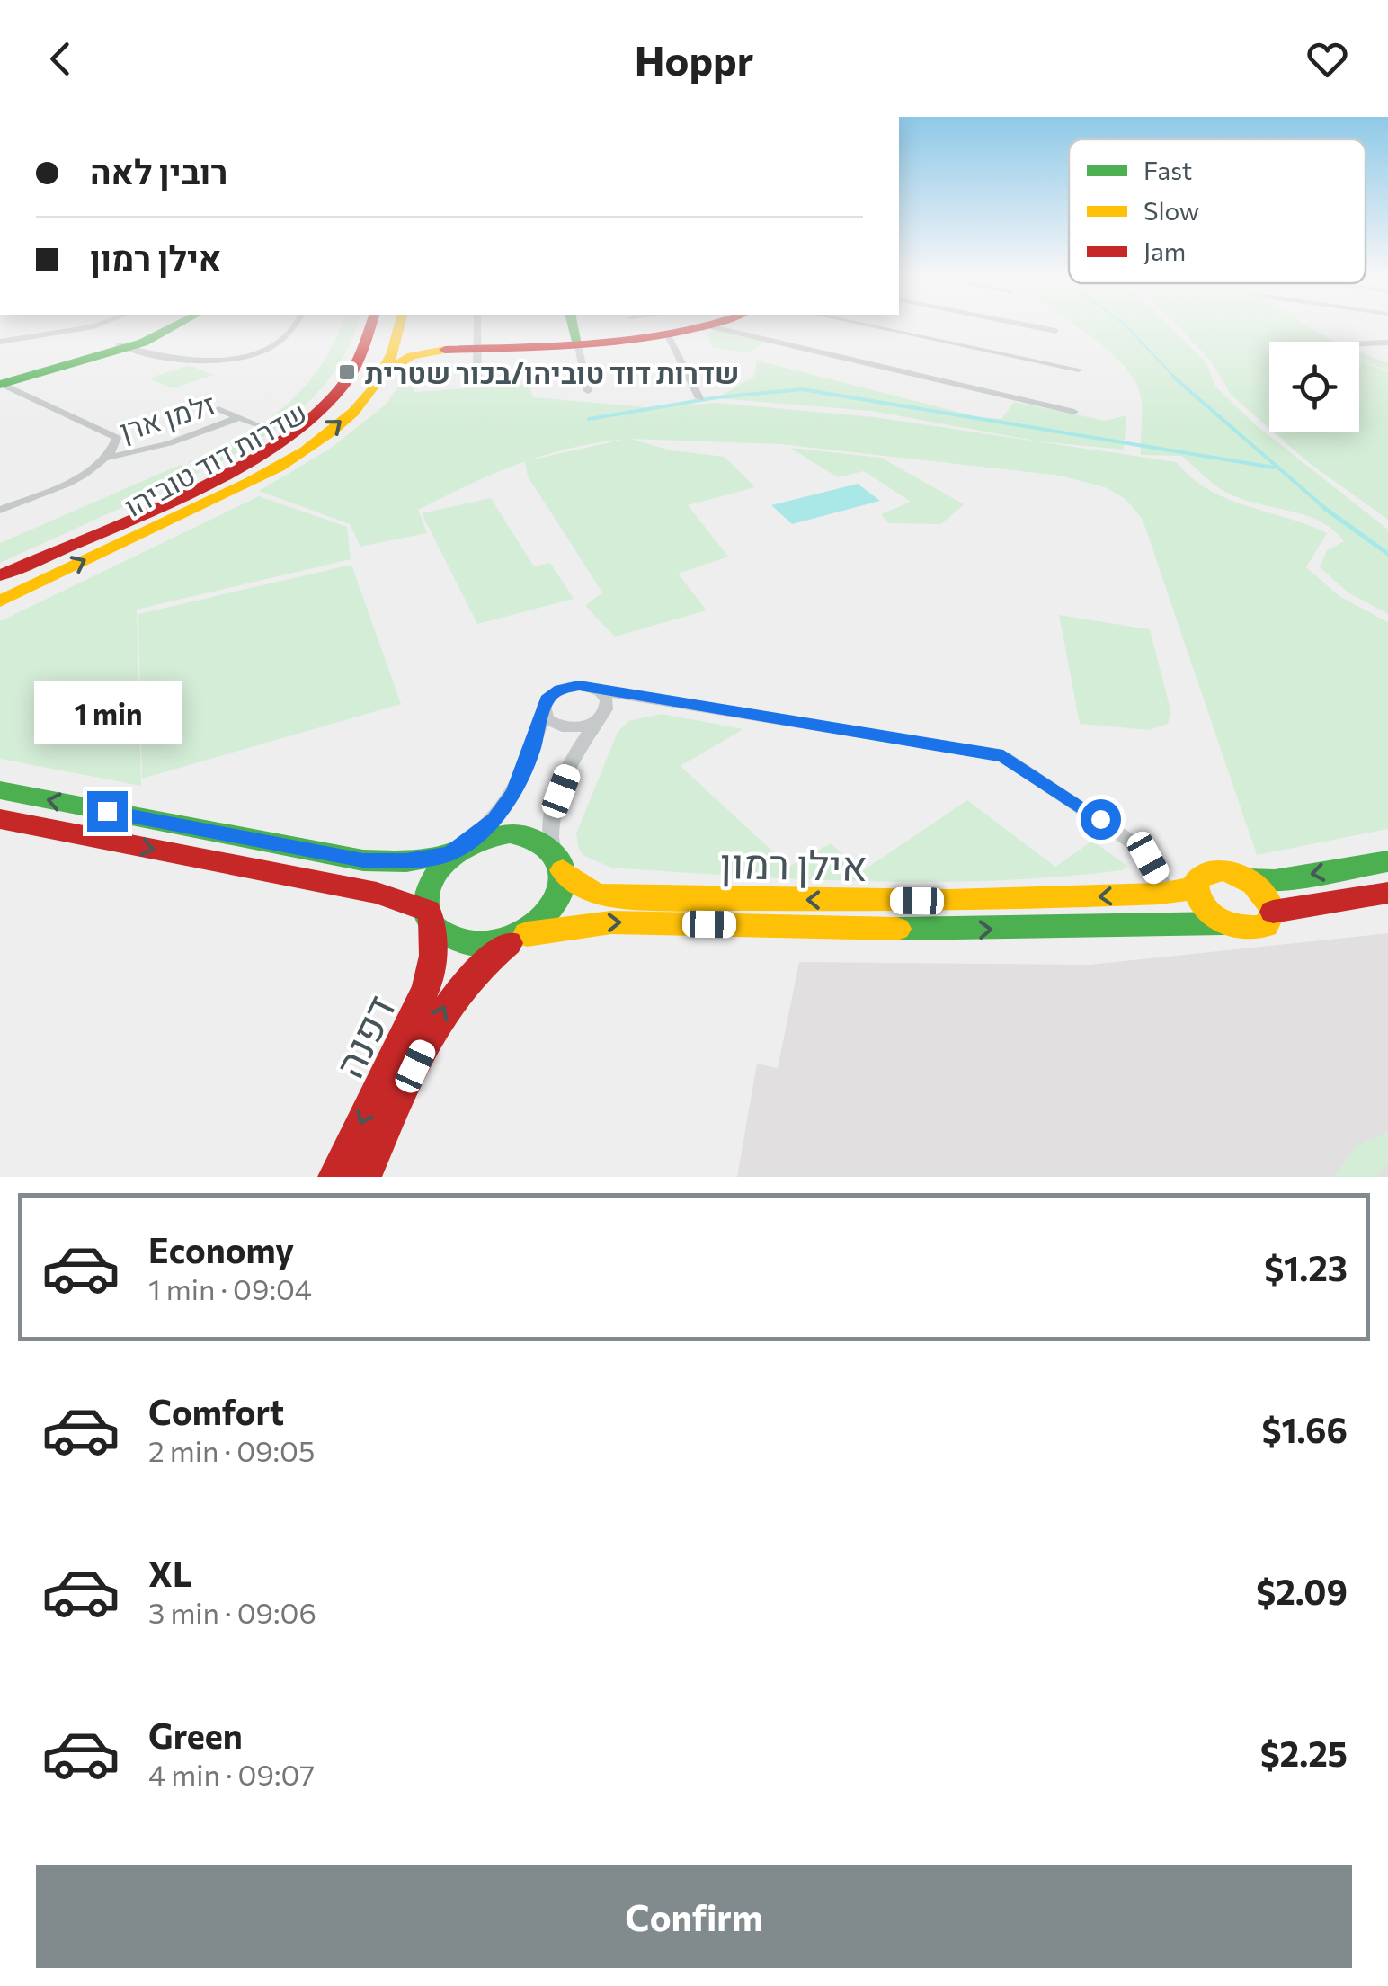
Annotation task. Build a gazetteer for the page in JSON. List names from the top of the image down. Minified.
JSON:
{"streets":{"main road":["שדרות דוד טוביהו","אילן רמון","דפנה"],"street":["זלמן ארן"]},"crossings":[["אילן רמון","דפנה"]],"places":{"transit":["שדרות דוד טוביהו/בכור שטרית"]},"legend":["Fast","Slow","Jam"],"page":{"header":"Hoppr","banner":["רובין לאה","אילן רמון"],"bubble":"1 min","list":[{"name":"Economy","note":"1 min · 09:04","value":"$1.23"},{"name":"Comfort","note":"2 min · 09:05","value":"$1.66"},{"name":"XL","note":"3 min · 09:06","value":"$2.09"},{"name":"Green","note":"4 min · 09:07","value":"$2.25"}],"buttons":"Confirm"}}
